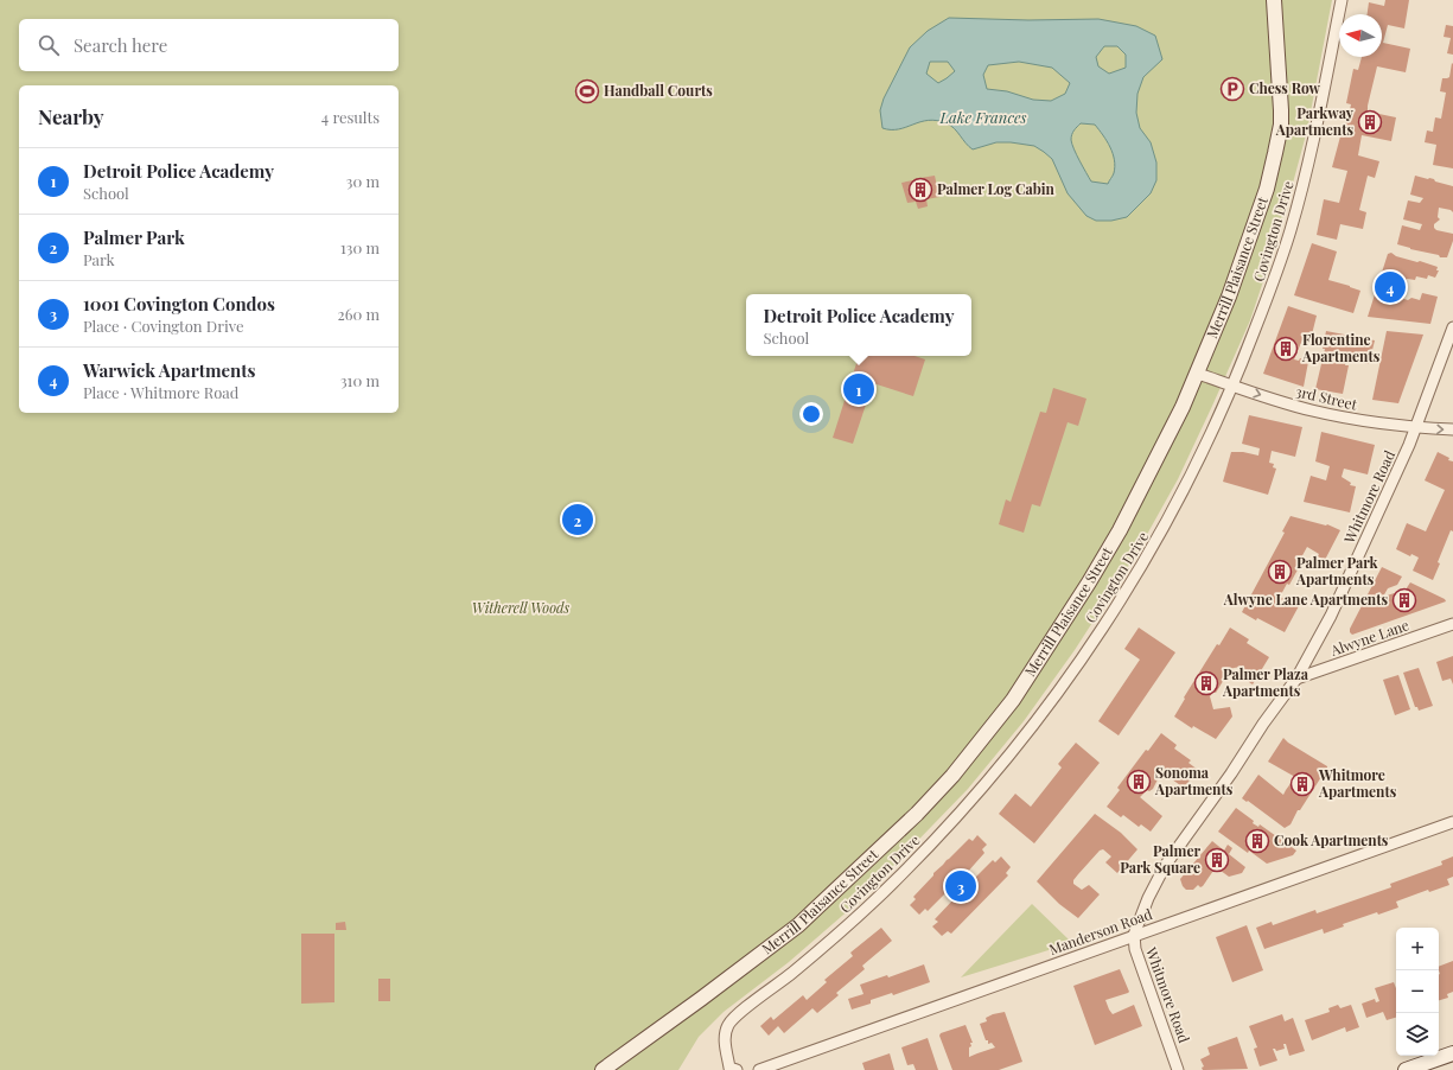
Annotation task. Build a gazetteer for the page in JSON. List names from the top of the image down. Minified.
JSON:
{"streets":{"street":["Covington Drive","Merrill Plaisance Street","3rd Street","Whitmore Road","Alwyne Lane","Manderson Road"]},"crossings":[["Covington Drive","3rd Street"],["Merrill Plaisance Street","3rd Street"],["3rd Street","Whitmore Road"],["Whitmore Road","Alwyne Lane"],["Whitmore Road","Manderson Road"]],"one_way":["3rd Street"],"water":["Lake Frances"],"parks":["Witherell Woods"],"places":{"parking":["Chess Row"],"sports":["Handball Courts"],"building":["Parkway Apartments","Palmer Log Cabin","Florentine Apartments","Palmer Park Apartments","Alwyne Lane Apartments","Palmer Plaza Apartments","Sonoma Apartments","Whitmore Apartments","Cook Apartments","Palmer Park Square"]},"north":"left","page":{"search":"Search here","heading":["Nearby","4 results"],"list":[{"mark":"1","name":"Detroit Police Academy","note":"School","value":"30 m"},{"mark":"2","name":"Palmer Park","note":"Park","value":"130 m"},{"mark":"3","name":"1001 Covington Condos","note":"Place · Covington Drive","value":"260 m"},{"mark":"4","name":"Warwick Apartments","note":"Place · Whitmore Road","value":"310 m"}],"pins":["4","1","2","3"],"popup":["Detroit Police Academy","School"],"map_buttons":["+","−"]}}
